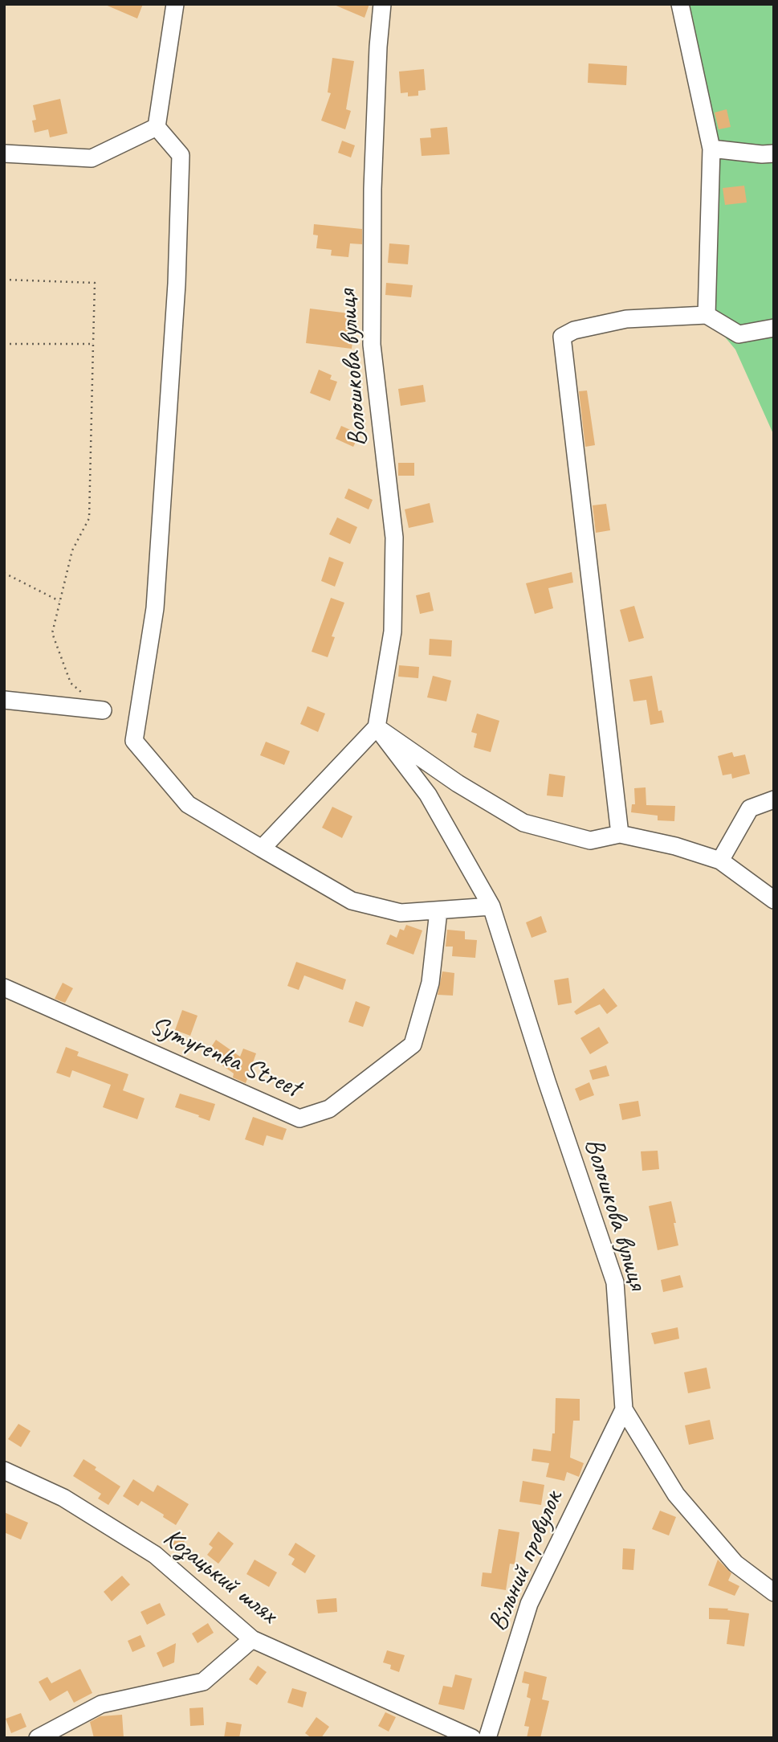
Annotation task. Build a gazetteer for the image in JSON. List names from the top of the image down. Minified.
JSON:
{"streets":{"street":["Волошкова вулиця","Symyrenka Street","Вільний провулок","Козацький шлях"]},"crossings":[["Волошкова вулиця","Вільний провулок"]]}
